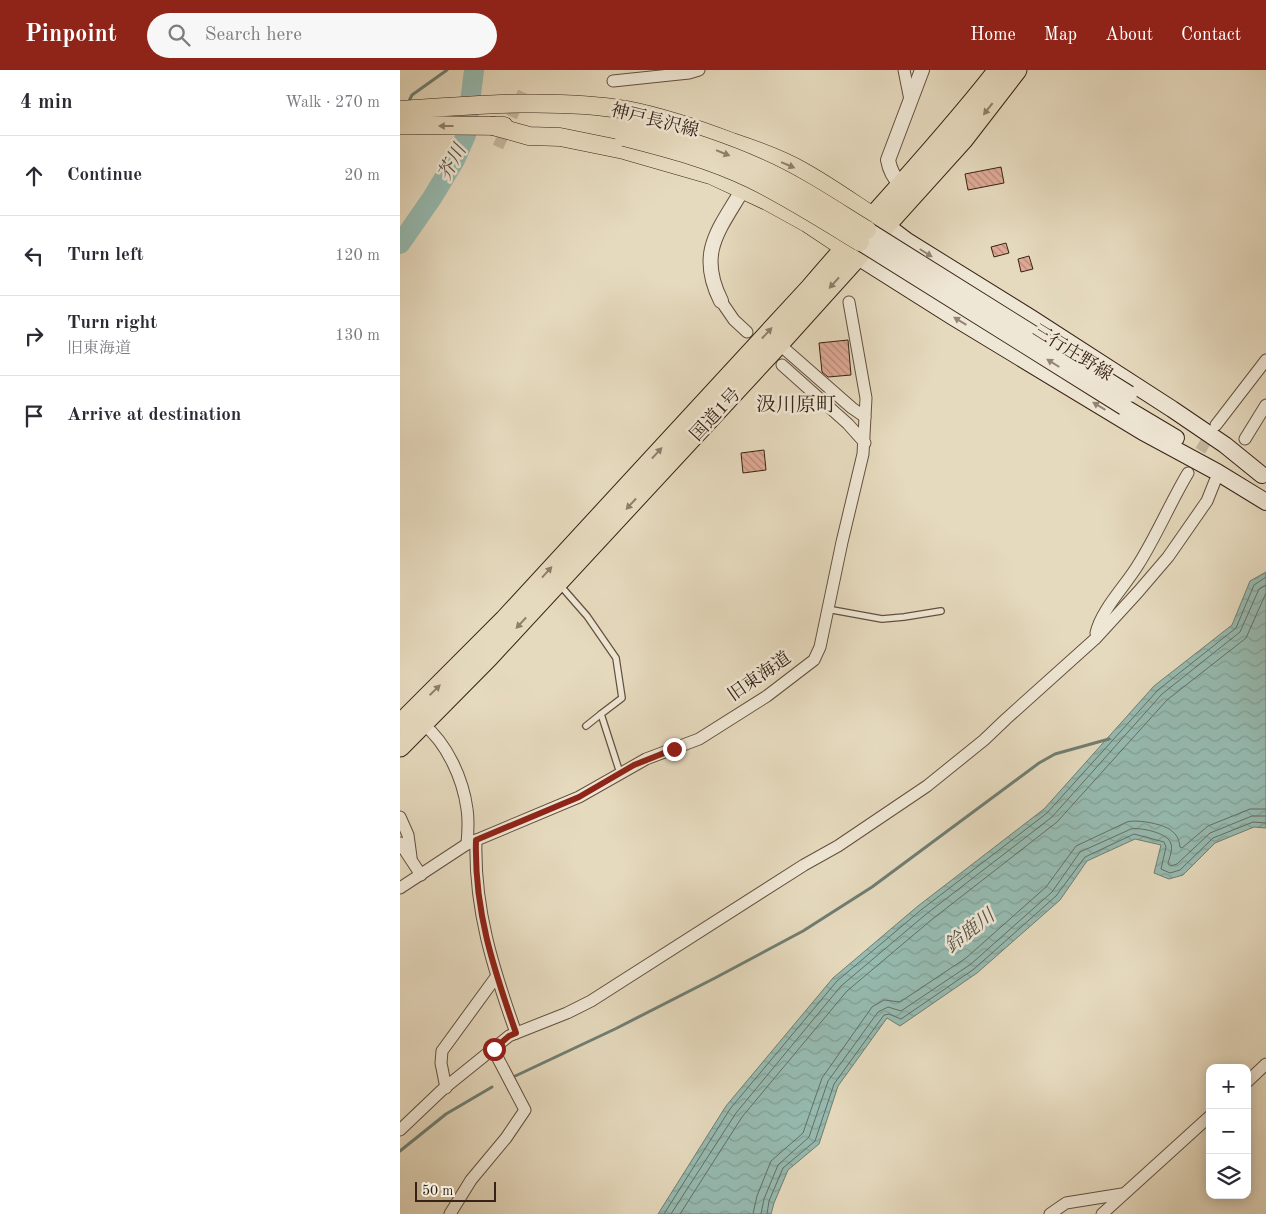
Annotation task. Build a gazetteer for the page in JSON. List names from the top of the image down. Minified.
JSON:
{"streets":{"highway":["国道1号"],"main road":["神戸長沢線","三行庄野線"],"street":["旧東海道"]},"crossings":[["神戸長沢線","三行庄野線"],["神戸長沢線","国道1号"],["三行庄野線","国道1号"]],"districts":["汲川原町"],"water":["芥川","鈴鹿川"],"scale_bar":"50 m","page":{"header":"Pinpoint","search":"Search here","nav":["Home","Map","About","Contact"],"heading":["4 min","Walk · 270 m"],"list":[["Continue","20 m"],["Turn left","120 m"],["Turn right","旧東海道","130 m"],"Arrive at destination"],"map_buttons":["+","−"],"scale":"50 m"}}
